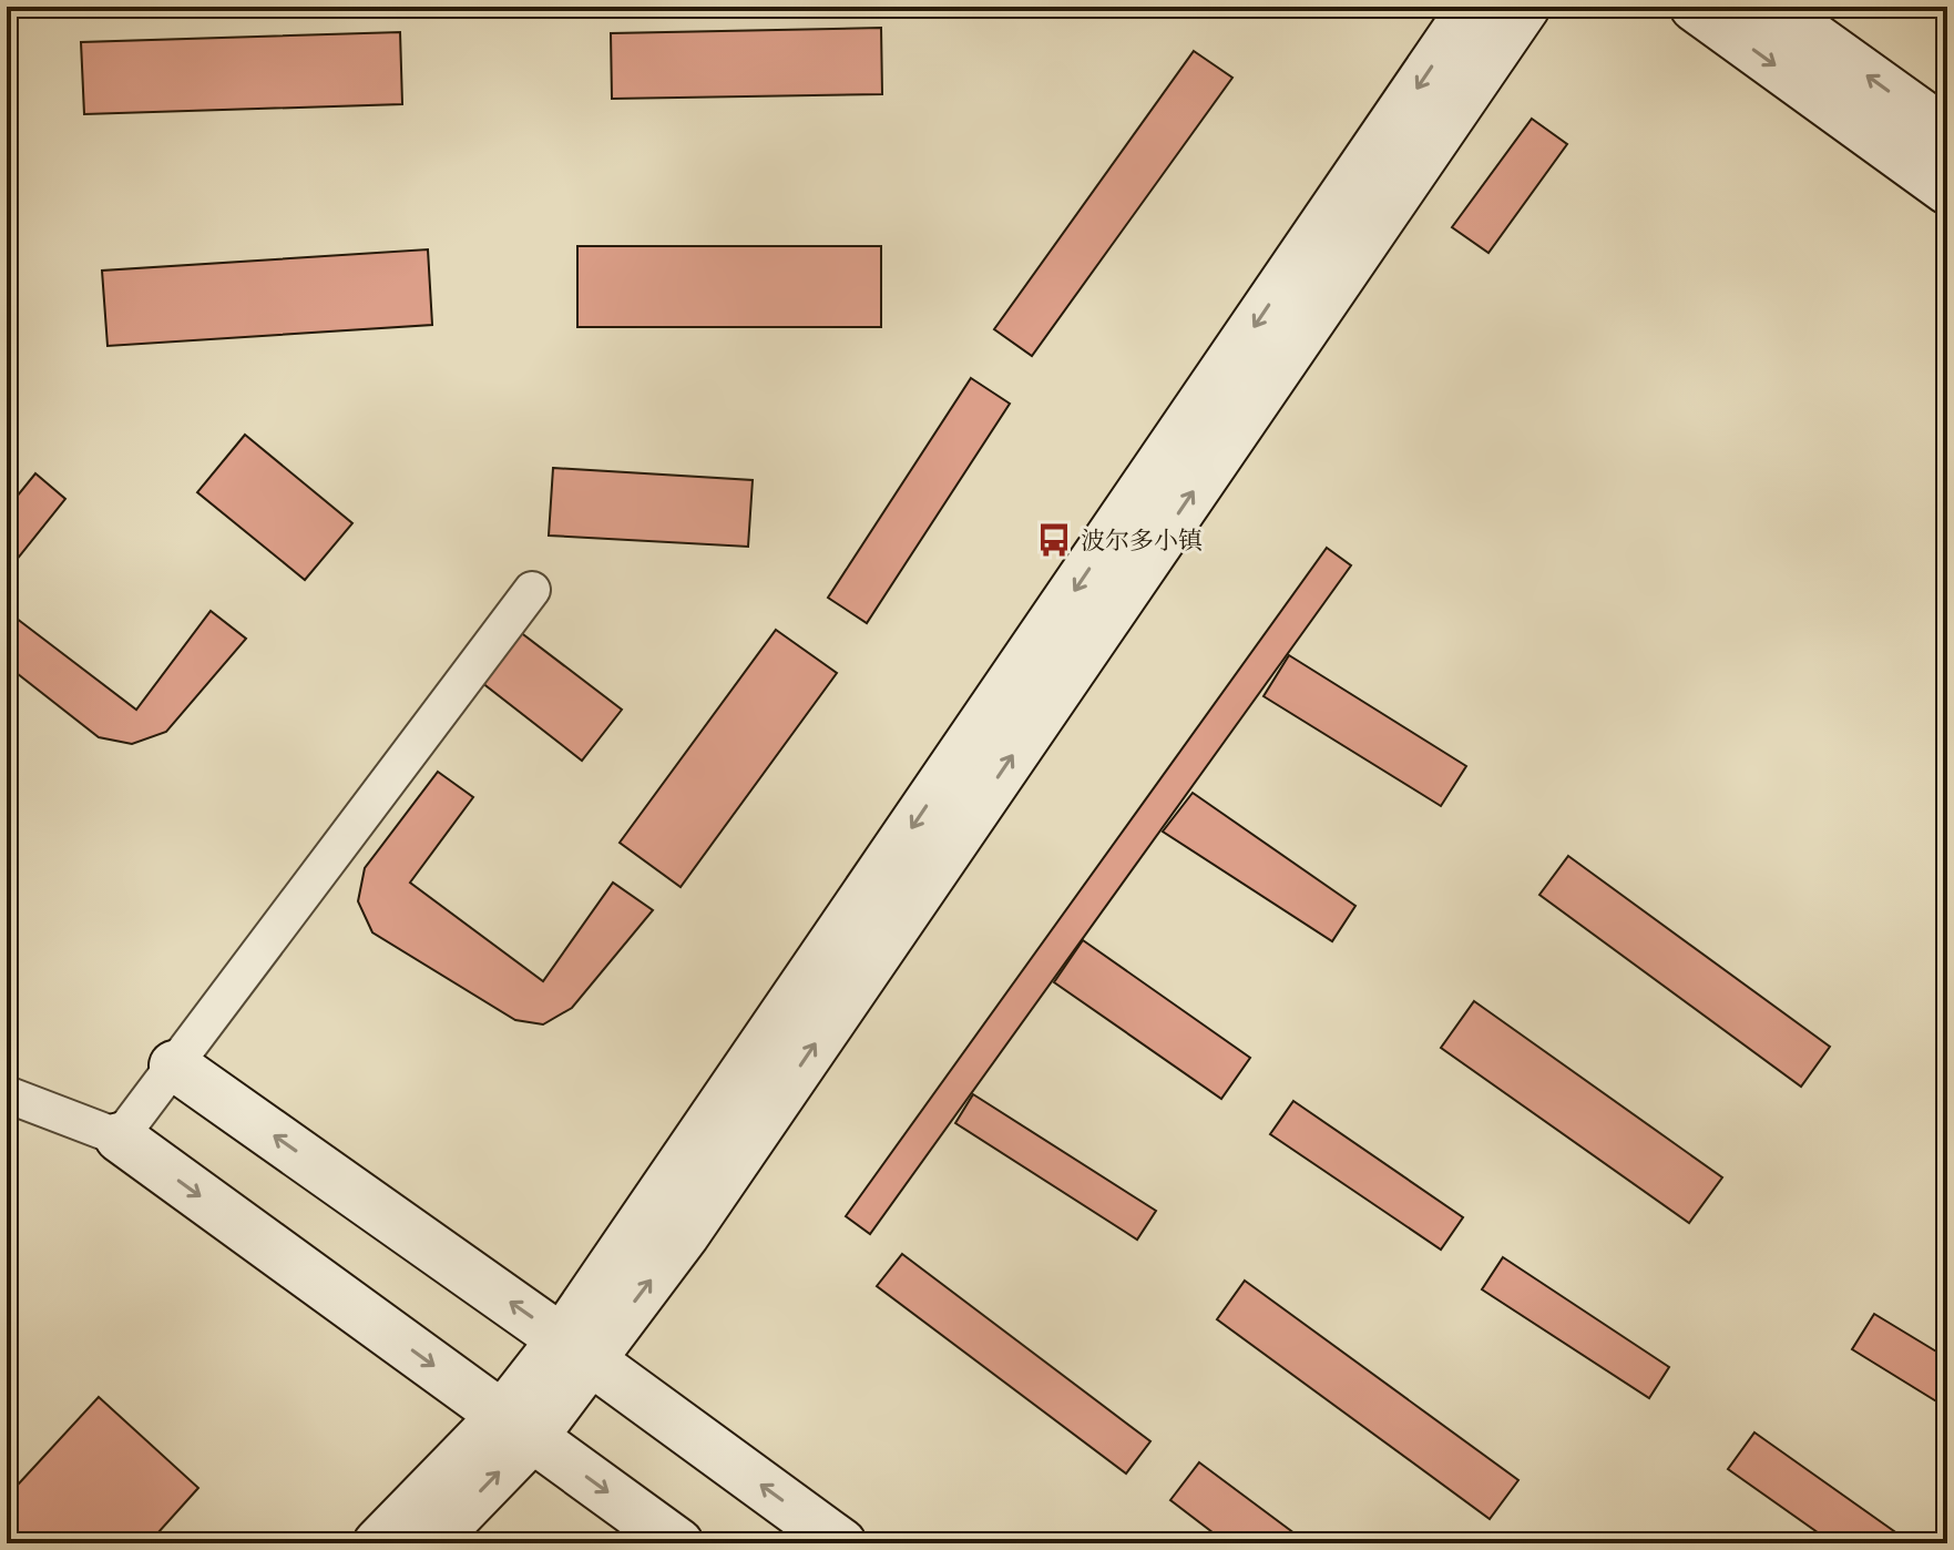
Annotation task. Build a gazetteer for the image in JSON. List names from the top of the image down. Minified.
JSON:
{"places":{"bus stop":["波尔多小镇"]}}
